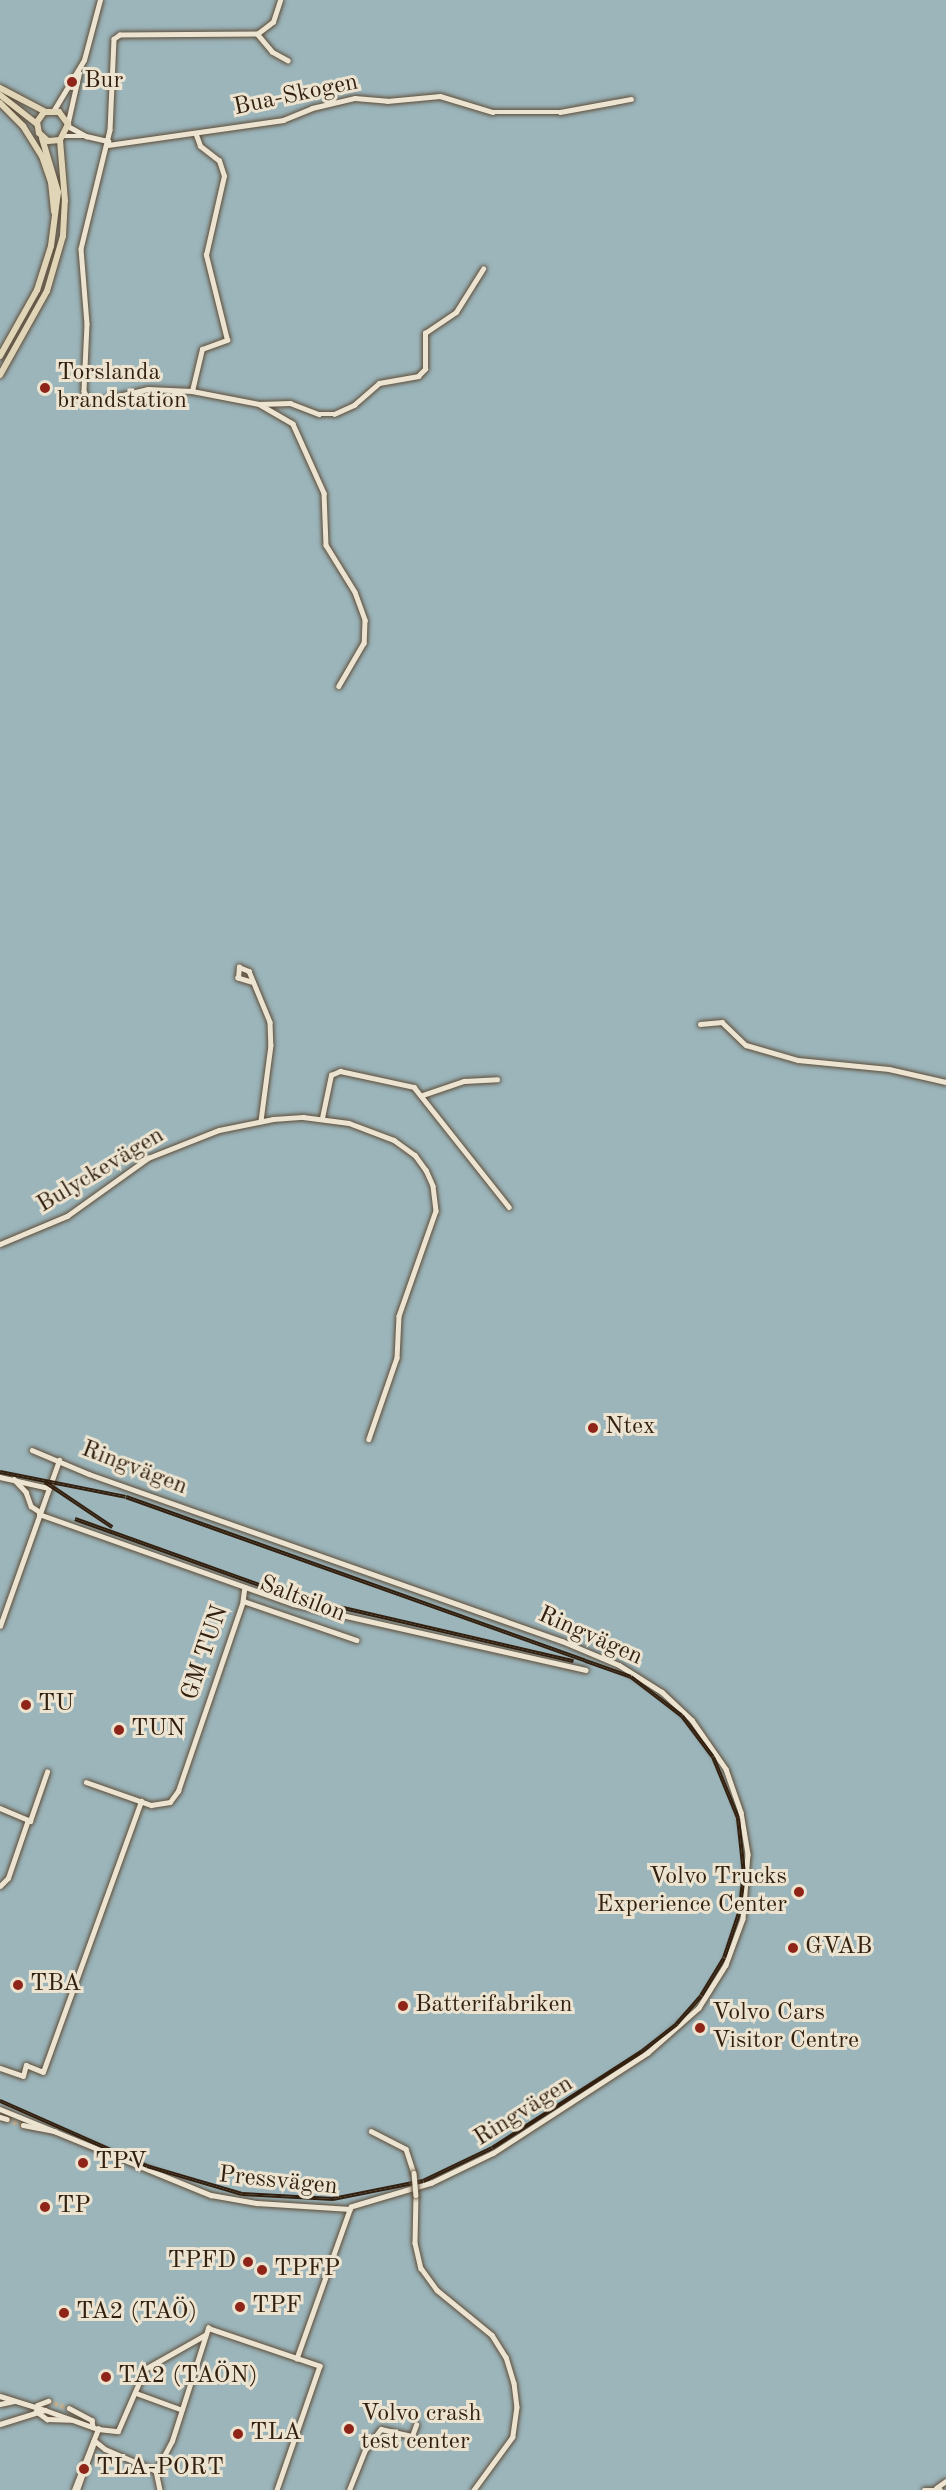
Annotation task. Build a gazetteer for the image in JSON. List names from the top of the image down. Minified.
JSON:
{"streets":{"street":["Bua-Skogen","Bulyckevägen","Ringvägen","Saltsilon","GM TUN","Pressvägen"]},"crossings":[["Ringvägen","Pressvägen"],["Saltsilon","GM TUN"]],"places":["Bur","Torslanda brandstation","Ntex","TU","TUN","Volvo Trucks Experience Center","GVAB","TBA","Batterifabriken","Volvo Cars Visitor Centre","TPV","TP","TPFD","TPFP","TPF","TA2 (TAÖ)","TA2 (TAÖN)","Volvo crash test center","TLA","TLA-PORT"]}
